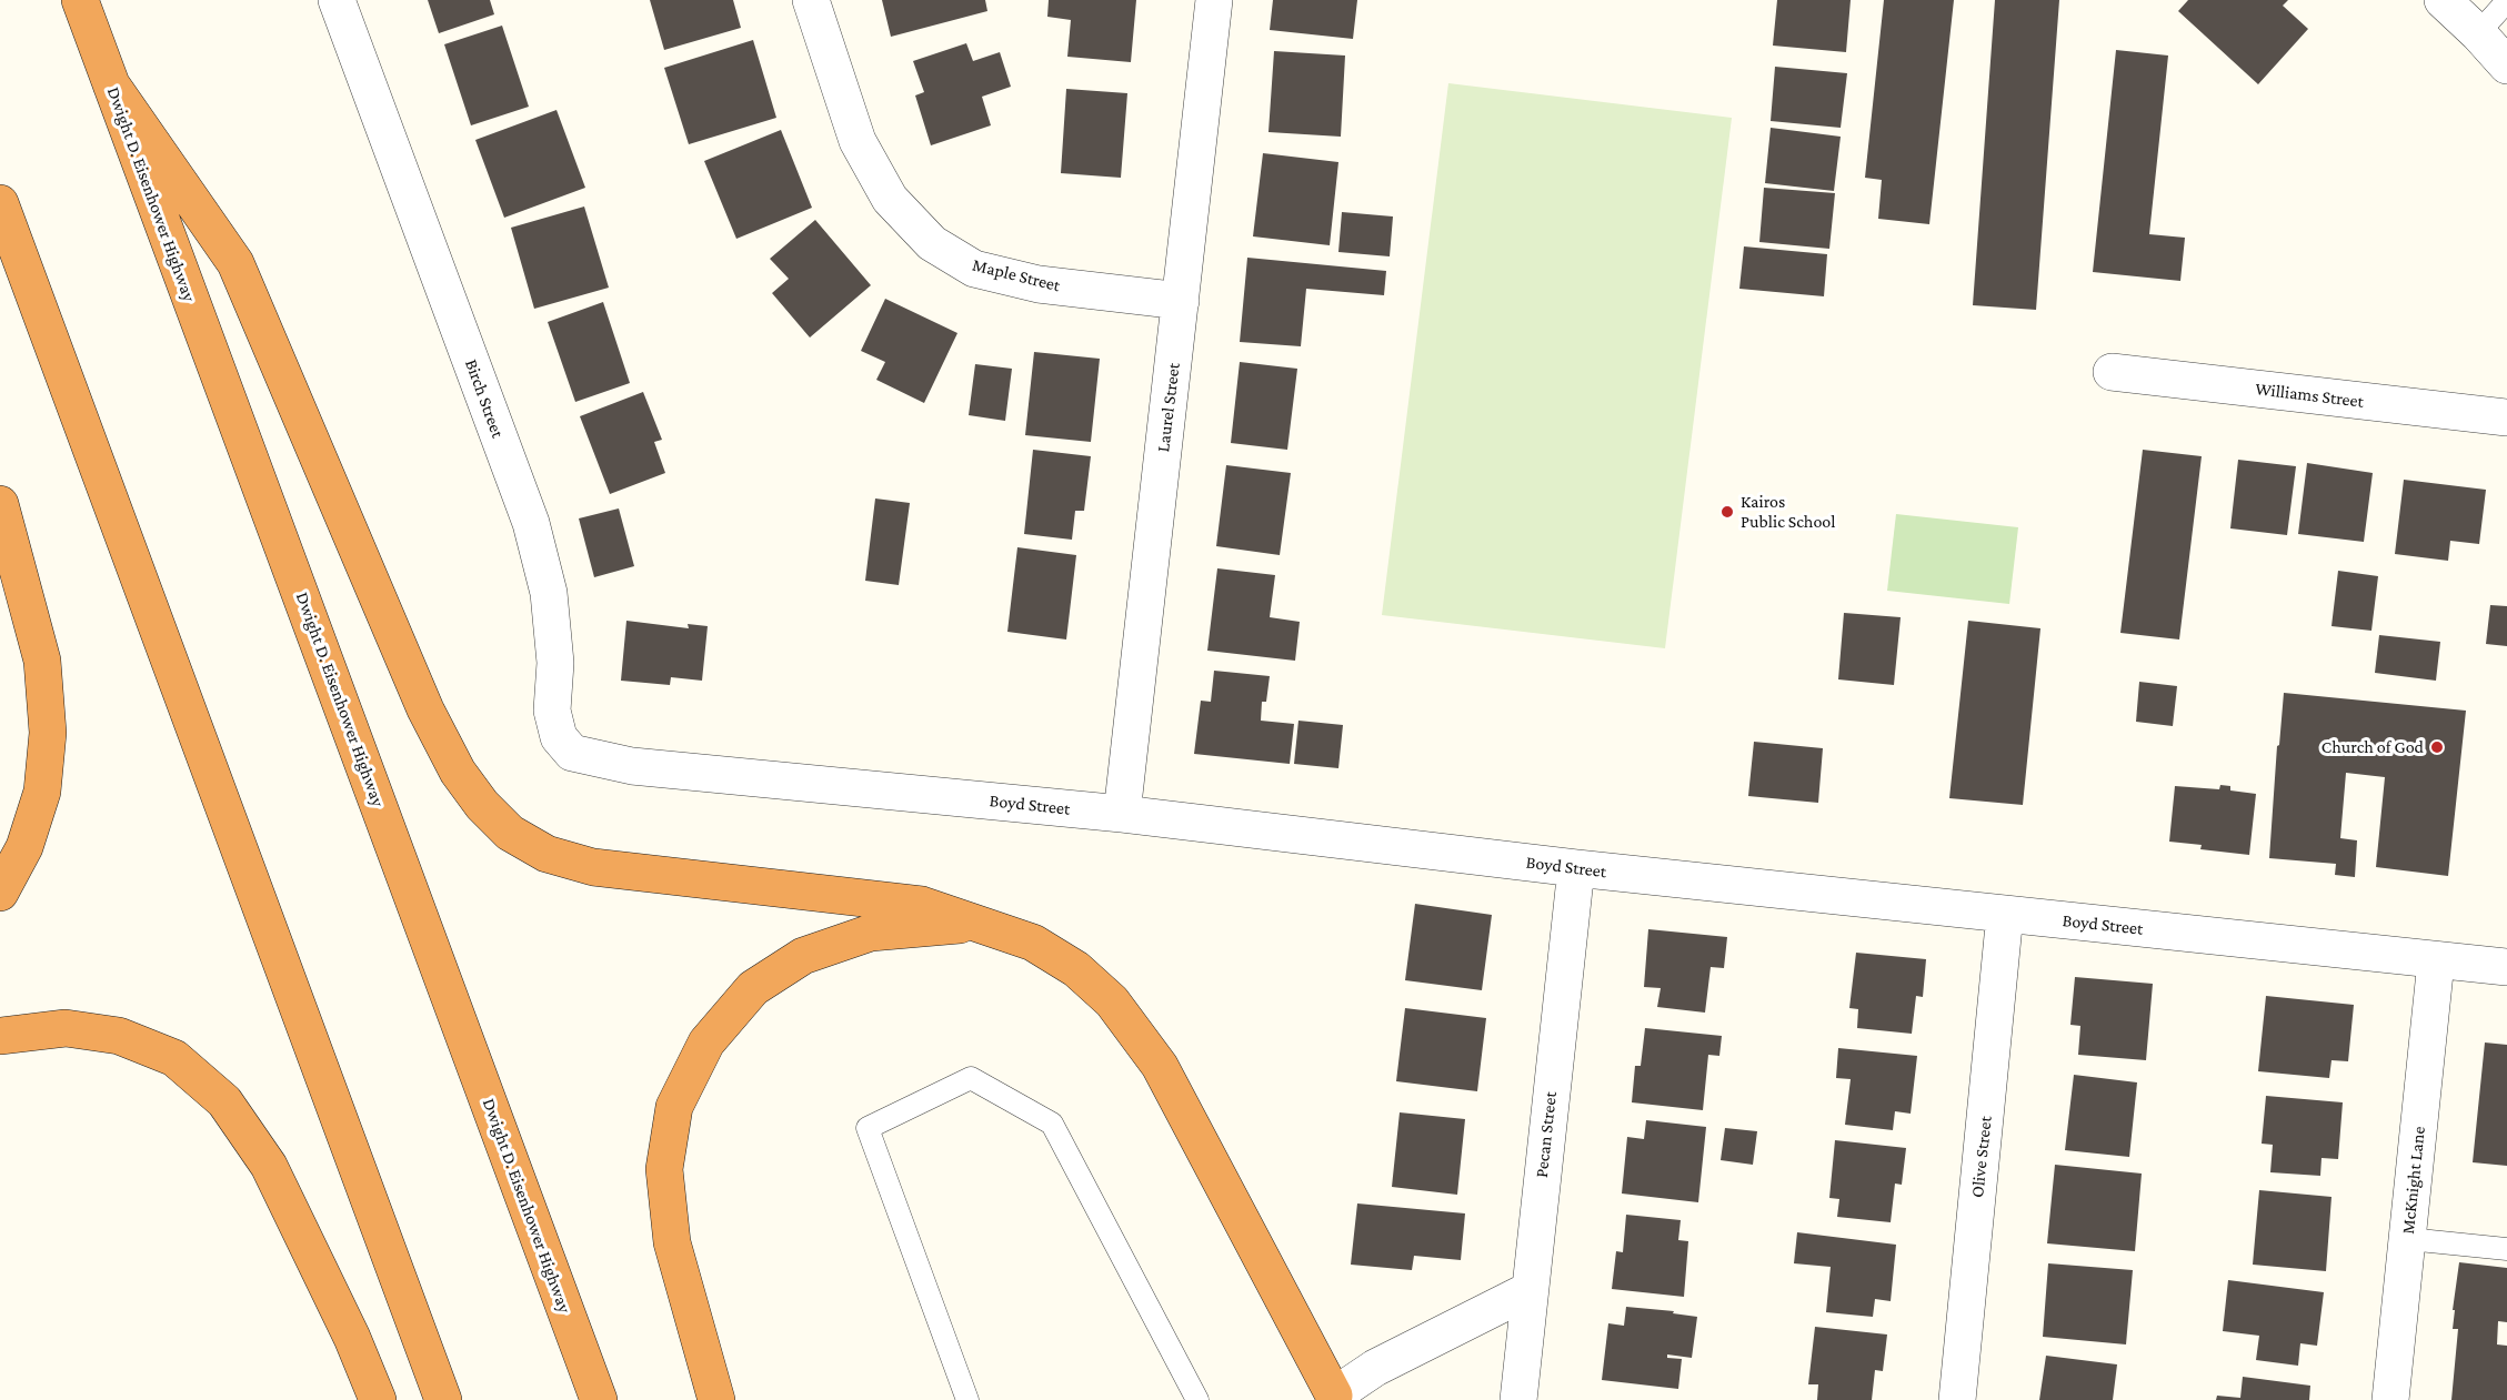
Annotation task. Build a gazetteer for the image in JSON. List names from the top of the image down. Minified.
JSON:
{"streets":{"highway":["Dwight D. Eisenhower Highway"],"street":["Maple Street","Williams Street","Birch Street","Laurel Street","Boyd Street","Pecan Street","Olive Street","McKnight Lane"]},"crossings":[["Maple Street","Laurel Street"],["Birch Street","Boyd Street"],["Laurel Street","Boyd Street"],["Boyd Street","Pecan Street"],["Boyd Street","Olive Street"],["Boyd Street","McKnight Lane"]],"places":["Kairos Public School","Church of God"]}
